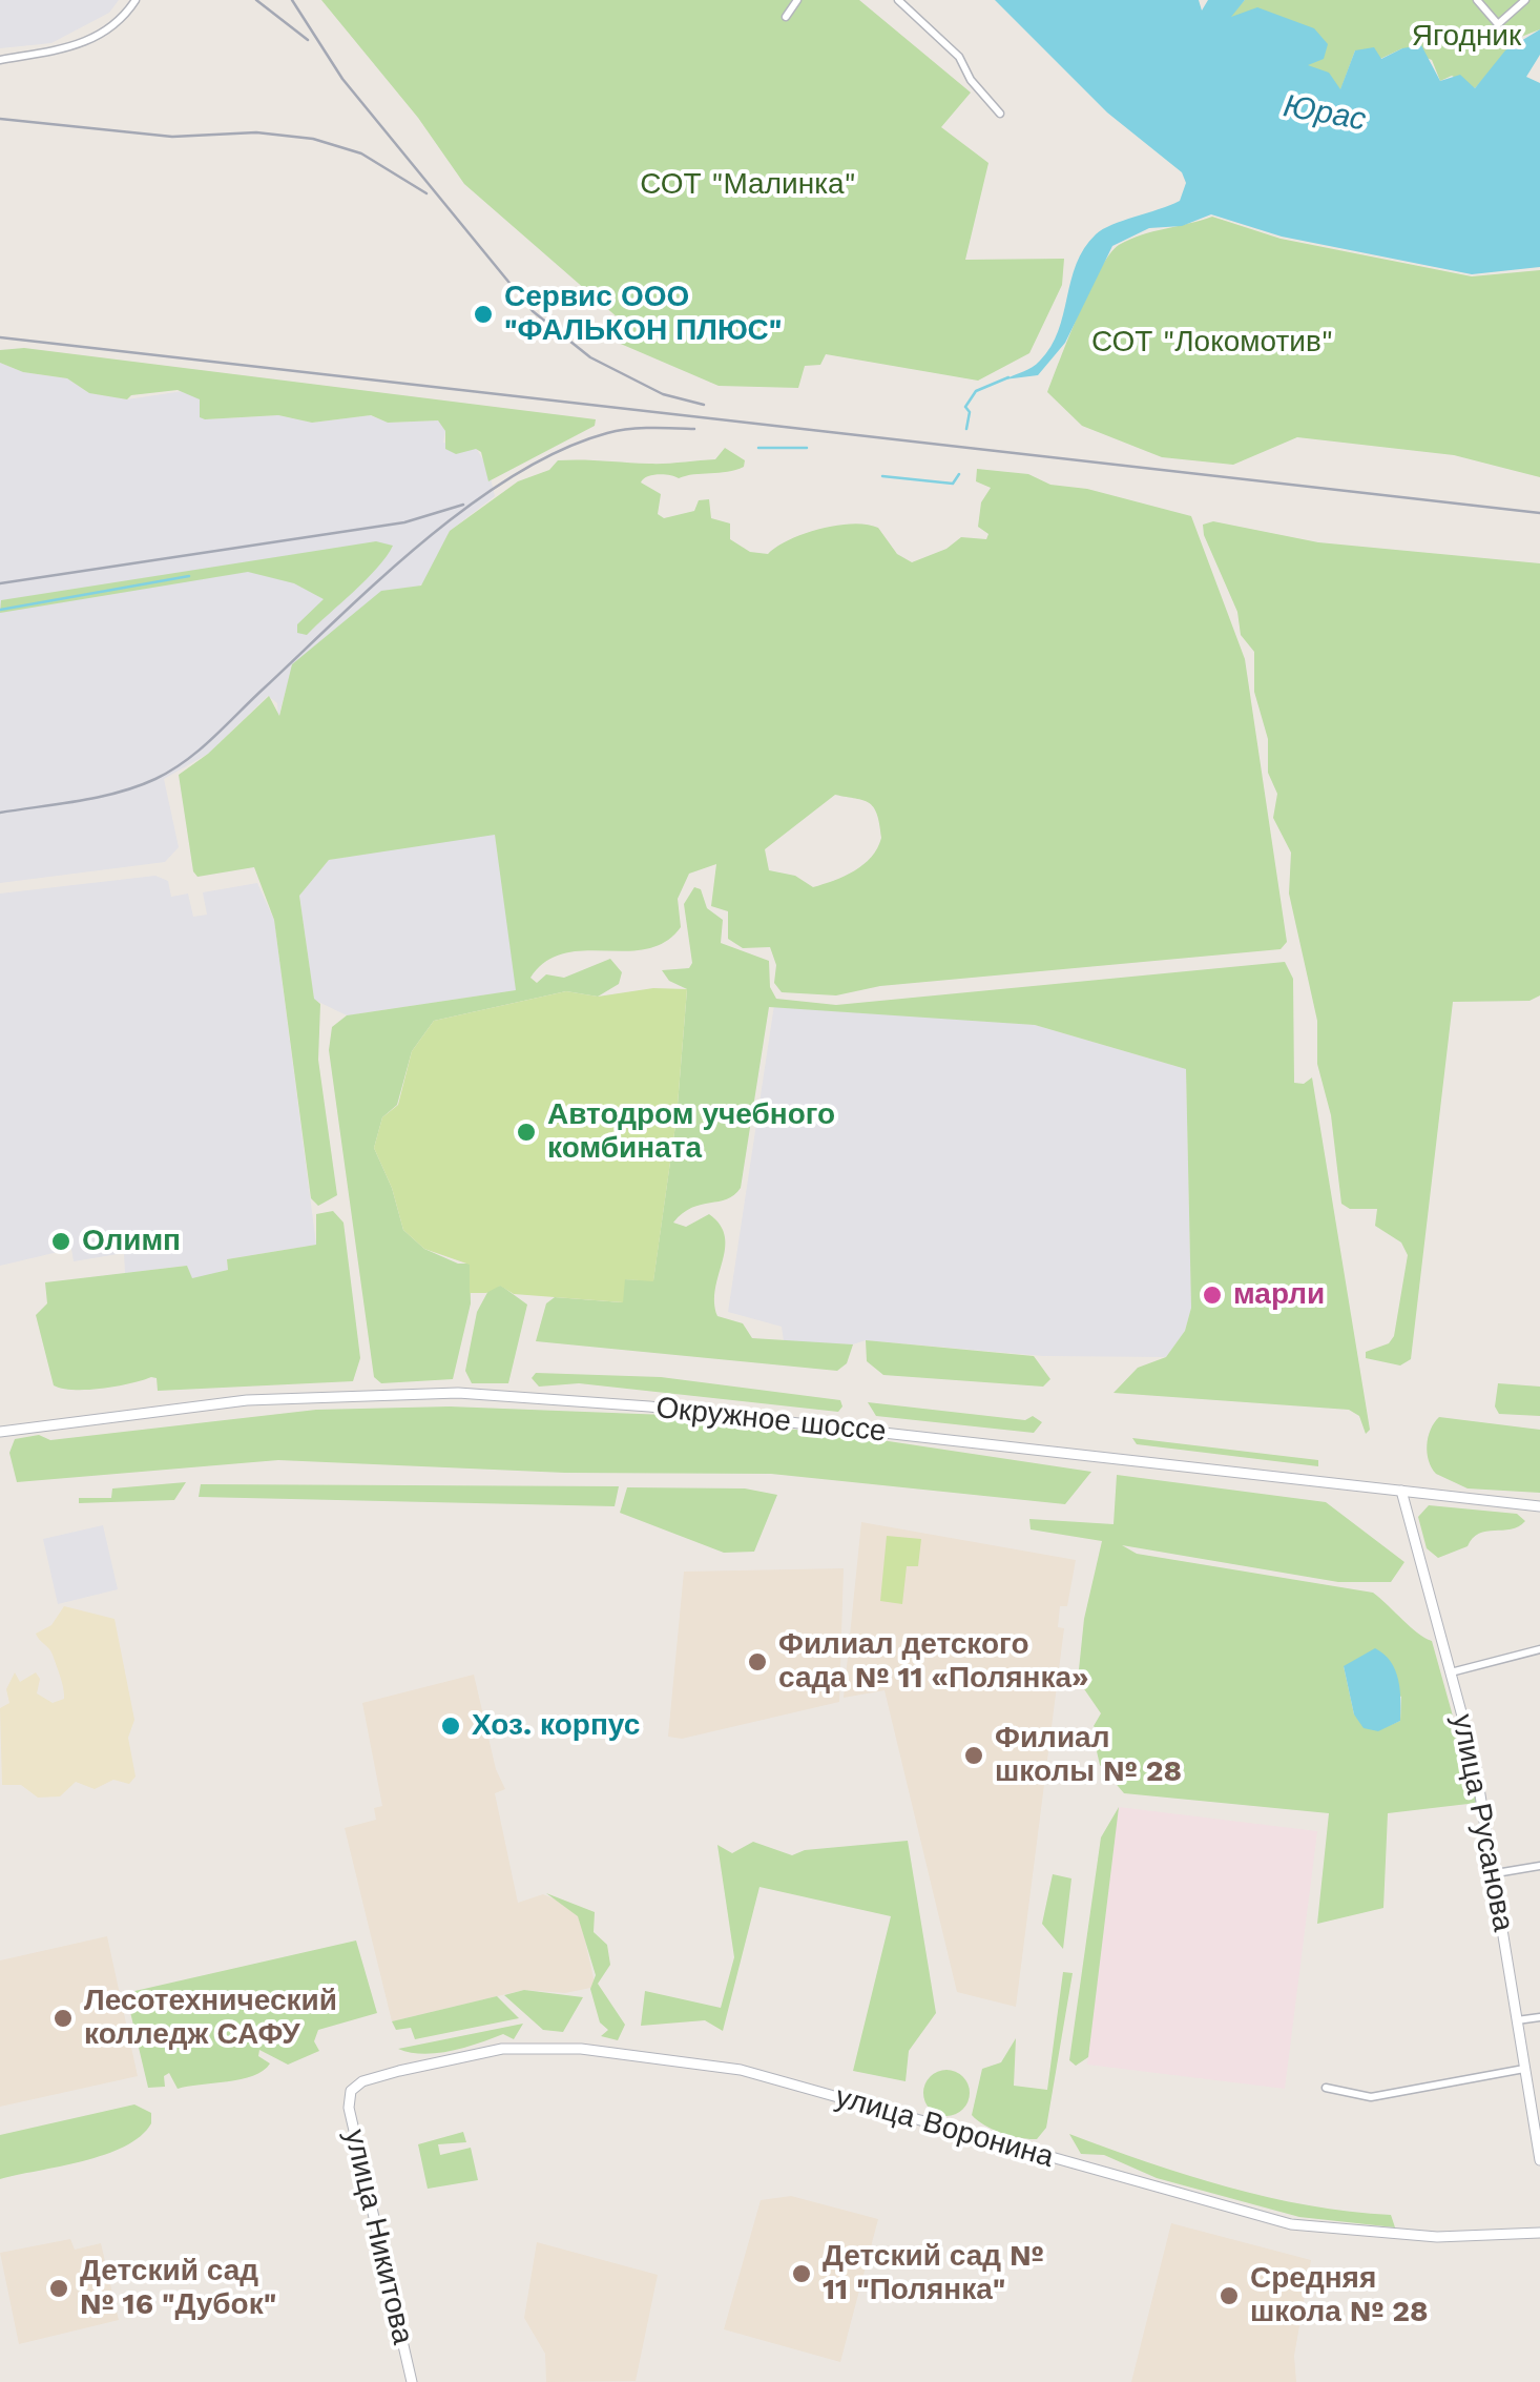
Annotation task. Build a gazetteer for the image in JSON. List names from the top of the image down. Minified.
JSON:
{"streets":{"street":["Окружное шоссе","улица Русанова","улица Воронина","улица Никитова"]},"crossings":[["Окружное шоссе","улица Русанова"],["улица Воронина","улица Никитова"]],"water":["Юрас"],"parks":["Ягодник","СОТ \"Малинка\"","СОТ \"Локомотив\""],"places":["Сервис ООО \"ФАЛЬКОН ПЛЮС\"","Автодром учебного комбината","Олимп","марли","Филиал детского сада № 11 «Полянка»","Хоз. корпус","Филиал школы № 28","Лесотехнический колледж САФУ","Детский сад № 11 \"Полянка\"","Детский сад № 16 \"Дубок\"","Средняя школа № 28"]}
